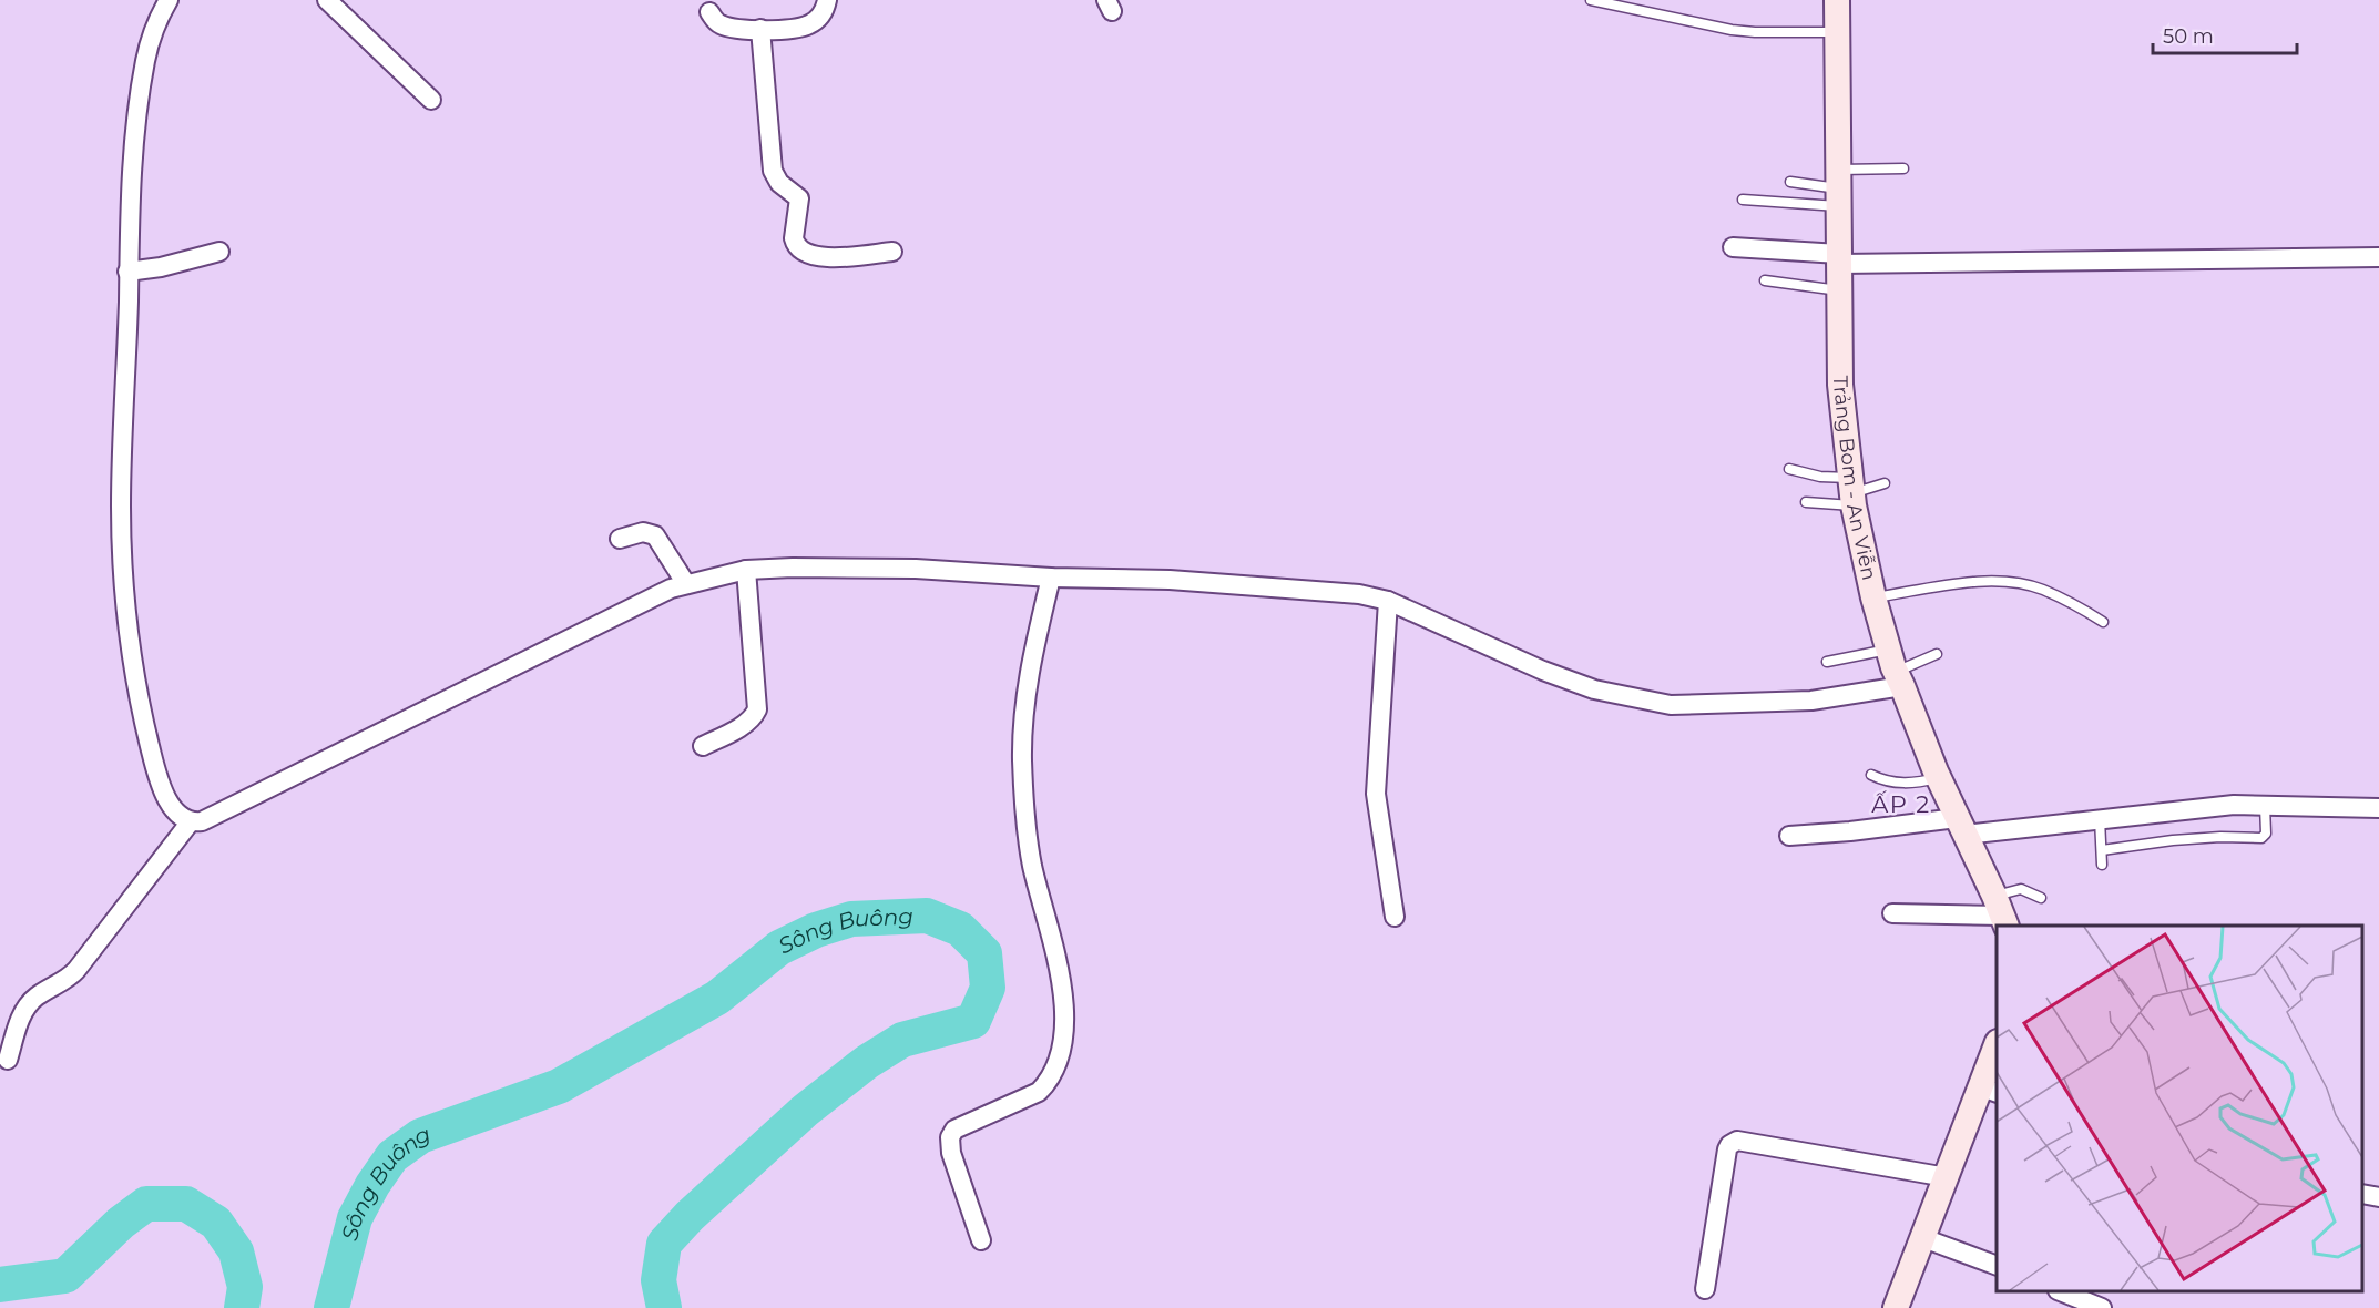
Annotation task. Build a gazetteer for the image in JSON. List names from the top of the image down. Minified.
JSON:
{"streets":{"main road":["Trảng Bom - An Viễn"]},"districts":["ẤP 2"],"water":["Sông Buông"],"scale_bar":"50 m"}
